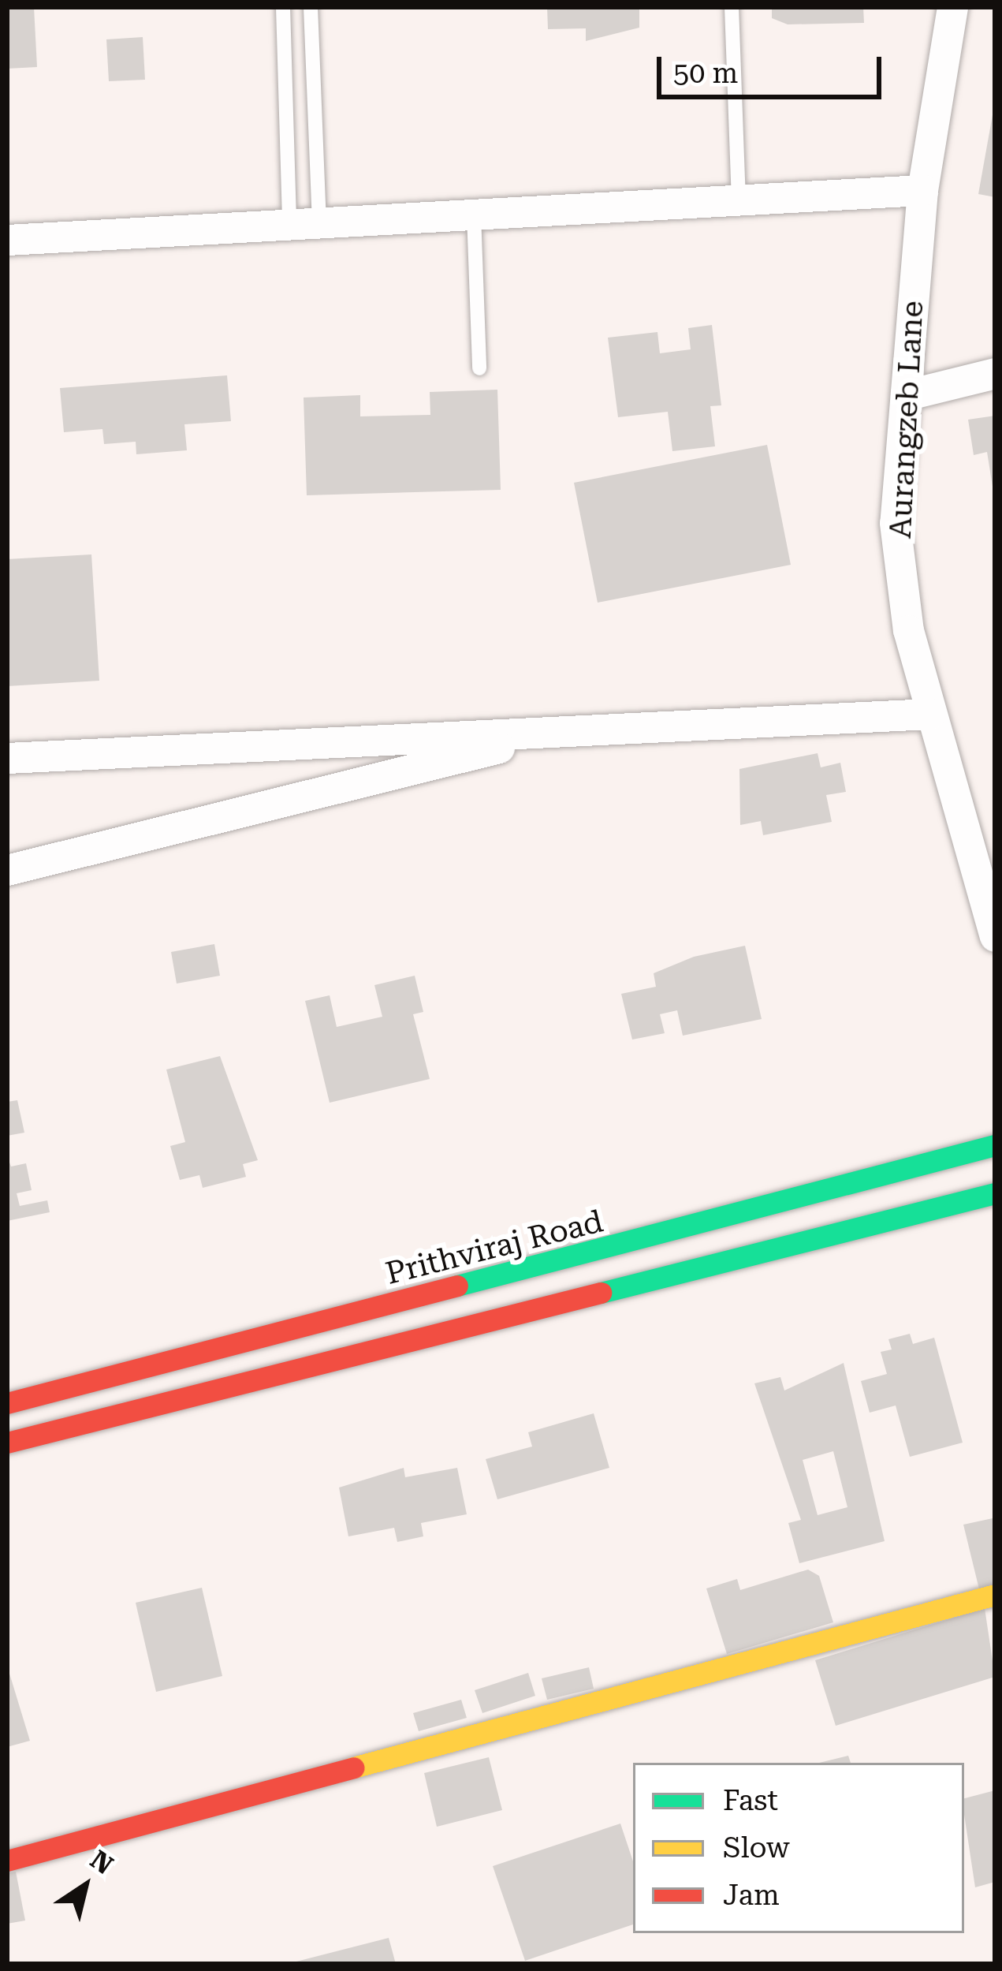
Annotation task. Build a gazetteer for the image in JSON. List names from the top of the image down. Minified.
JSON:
{"streets":{"main road":["Prithviraj Road"],"street":["Aurangzeb Lane"]},"legend":["Fast","Slow","Jam"],"scale_bar":"50 m","north":"top right"}
